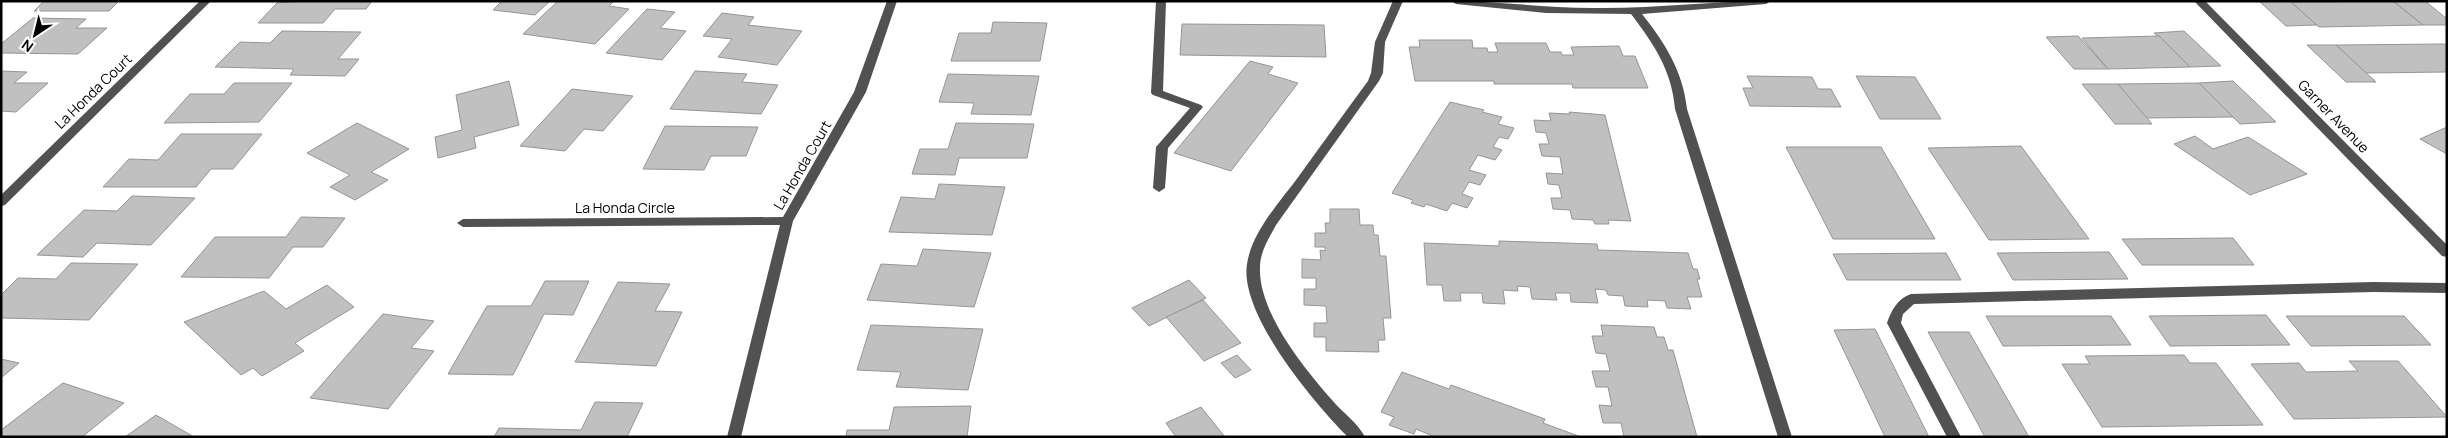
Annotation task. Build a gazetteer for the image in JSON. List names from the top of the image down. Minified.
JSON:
{"streets":{"street":["La Honda Court","Garner Avenue","La Honda Circle"]},"crossings":[["La Honda Court","La Honda Circle"]],"north":"bottom left"}
